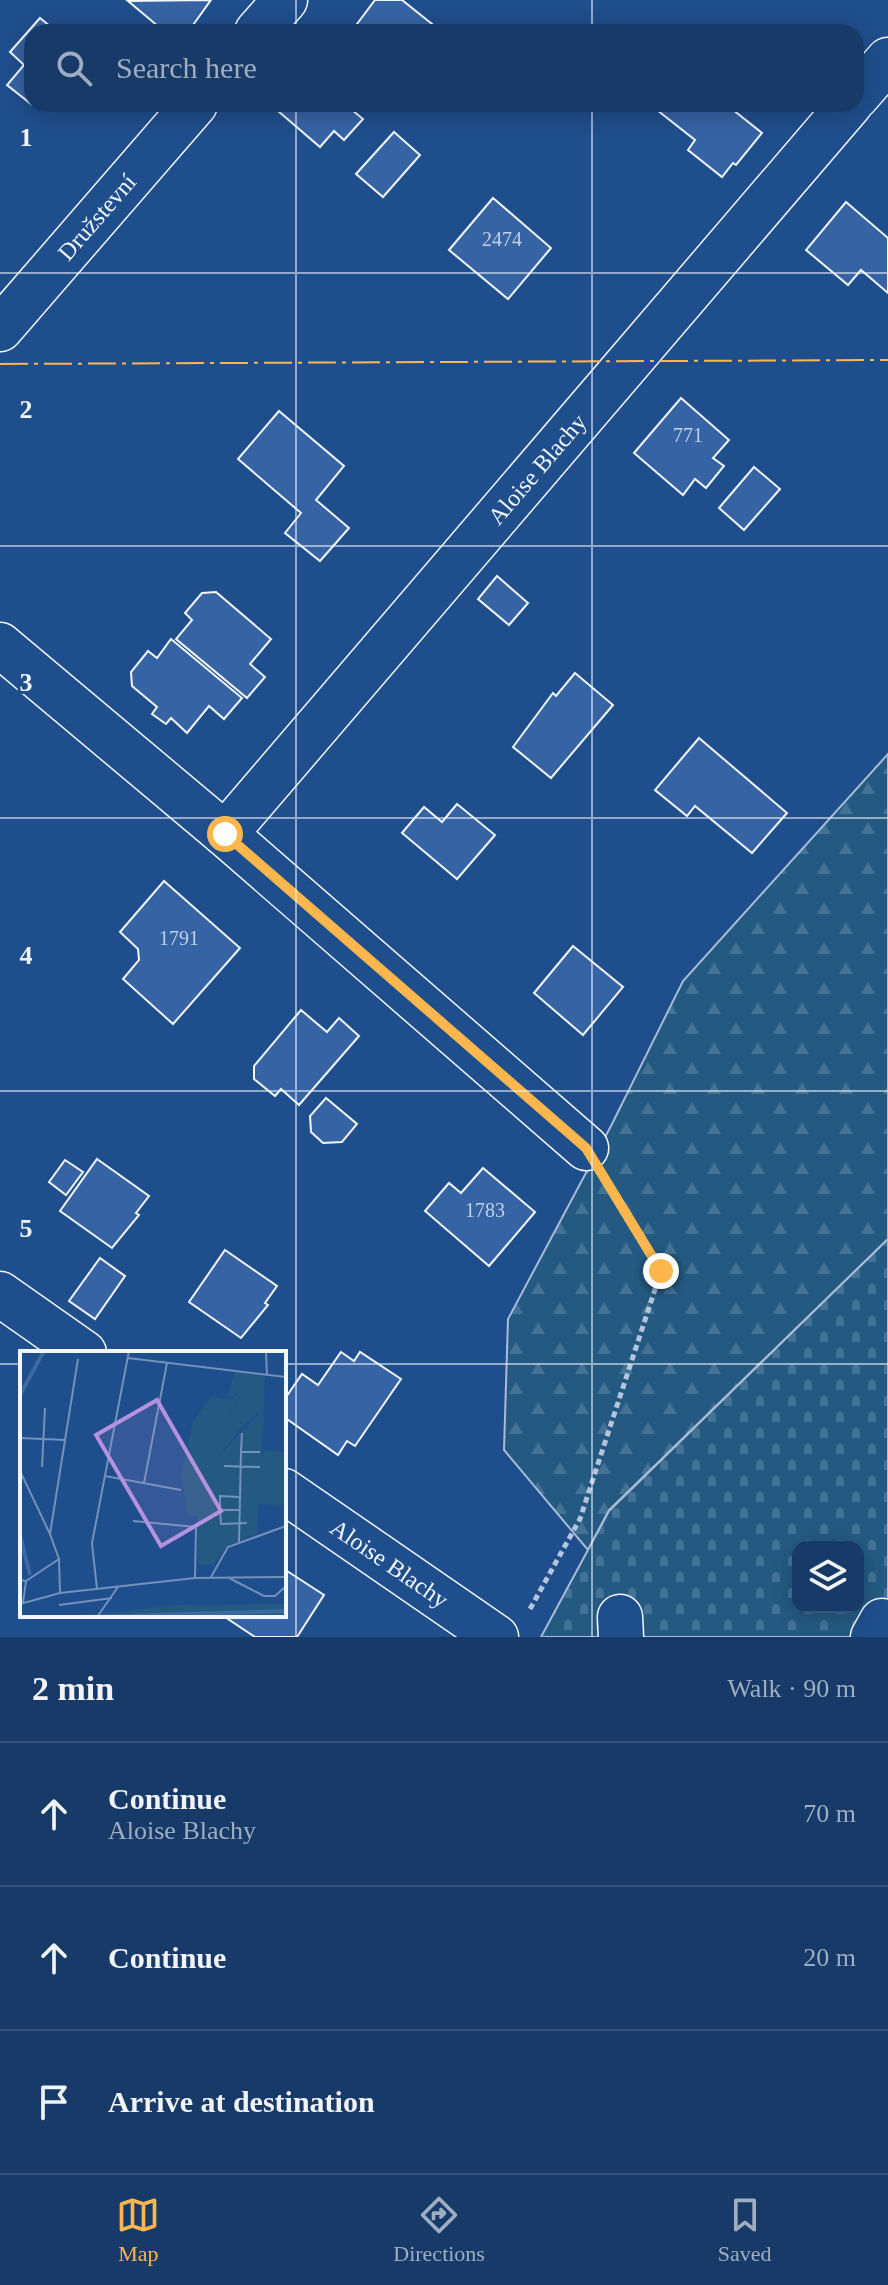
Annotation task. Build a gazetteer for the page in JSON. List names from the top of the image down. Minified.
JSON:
{"streets":{"street":["Družstevní","Aloise Blachy"]},"house_numbers":["2474","771","1791","1783"],"page":{"search":"Search here","heading":["2 min","Walk · 90 m"],"list":[["Continue","Aloise Blachy","70 m"],["Continue","20 m"],"Arrive at destination"],"nav":["Map","Directions","Saved"]},"grid":{"rows":["1","2","3","4","5"]}}
